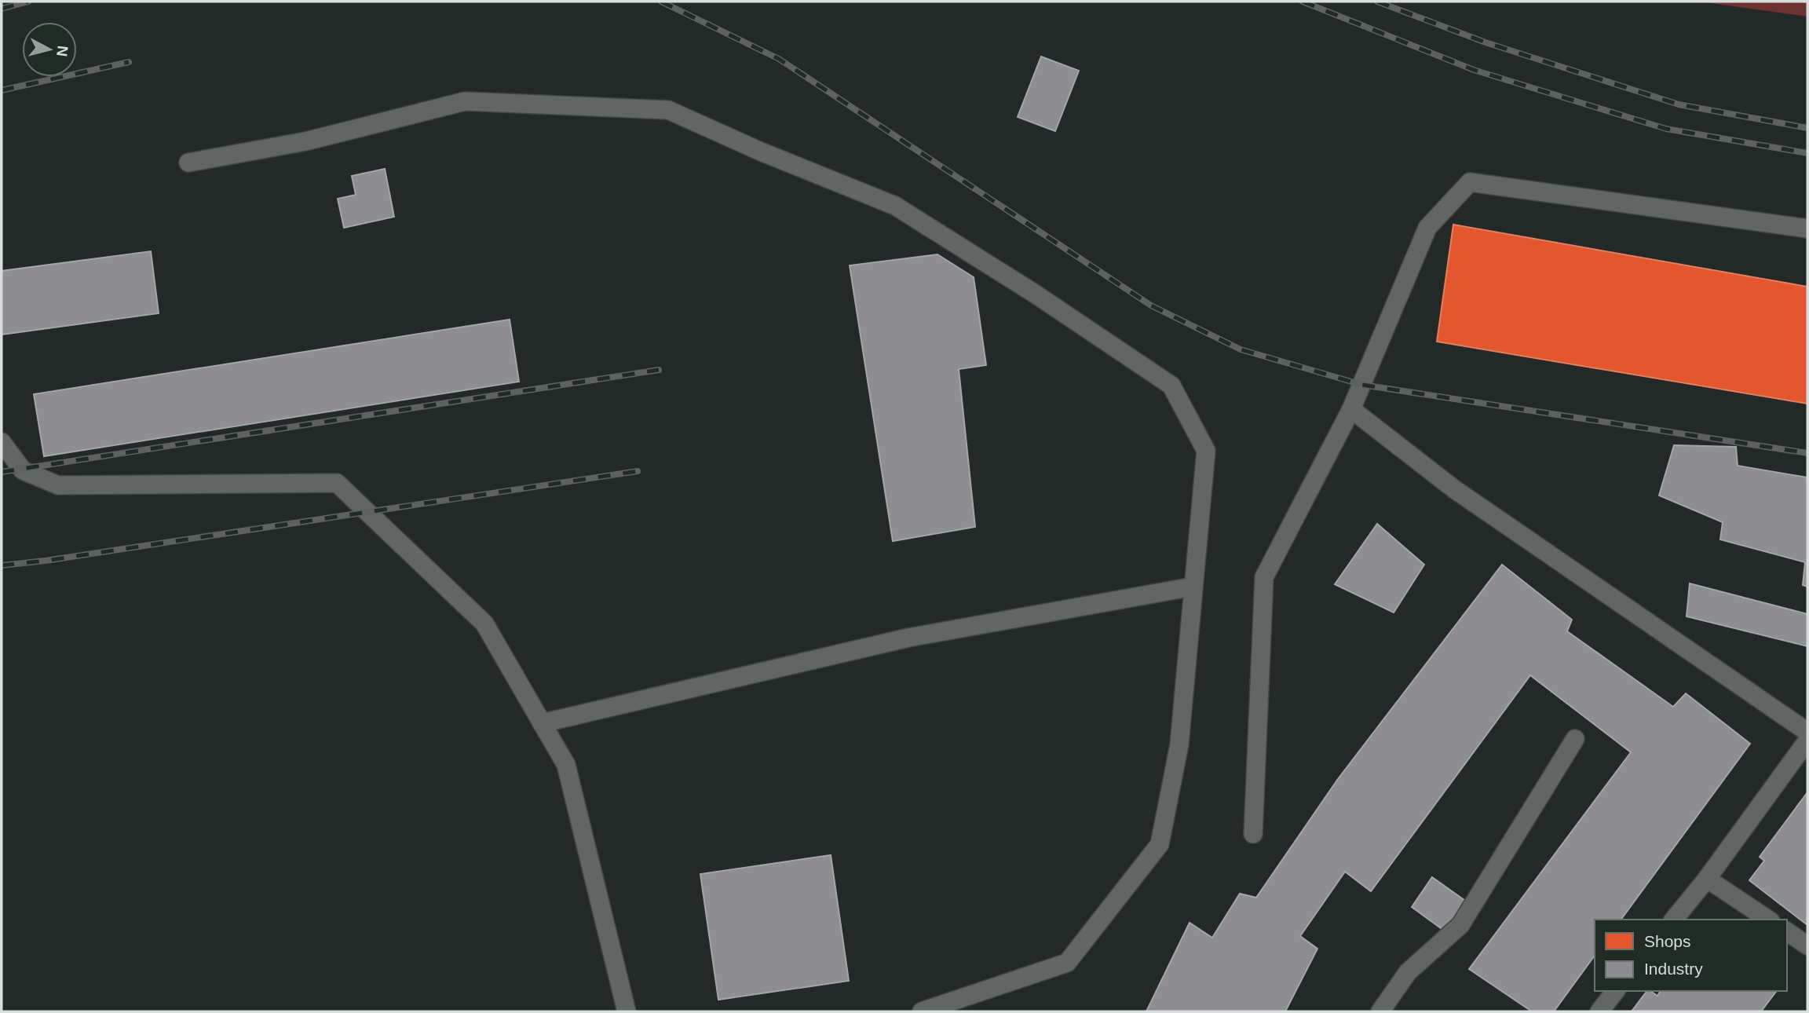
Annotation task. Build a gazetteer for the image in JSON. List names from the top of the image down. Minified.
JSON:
{"legend":["Shops","Industry"],"north":"right"}
